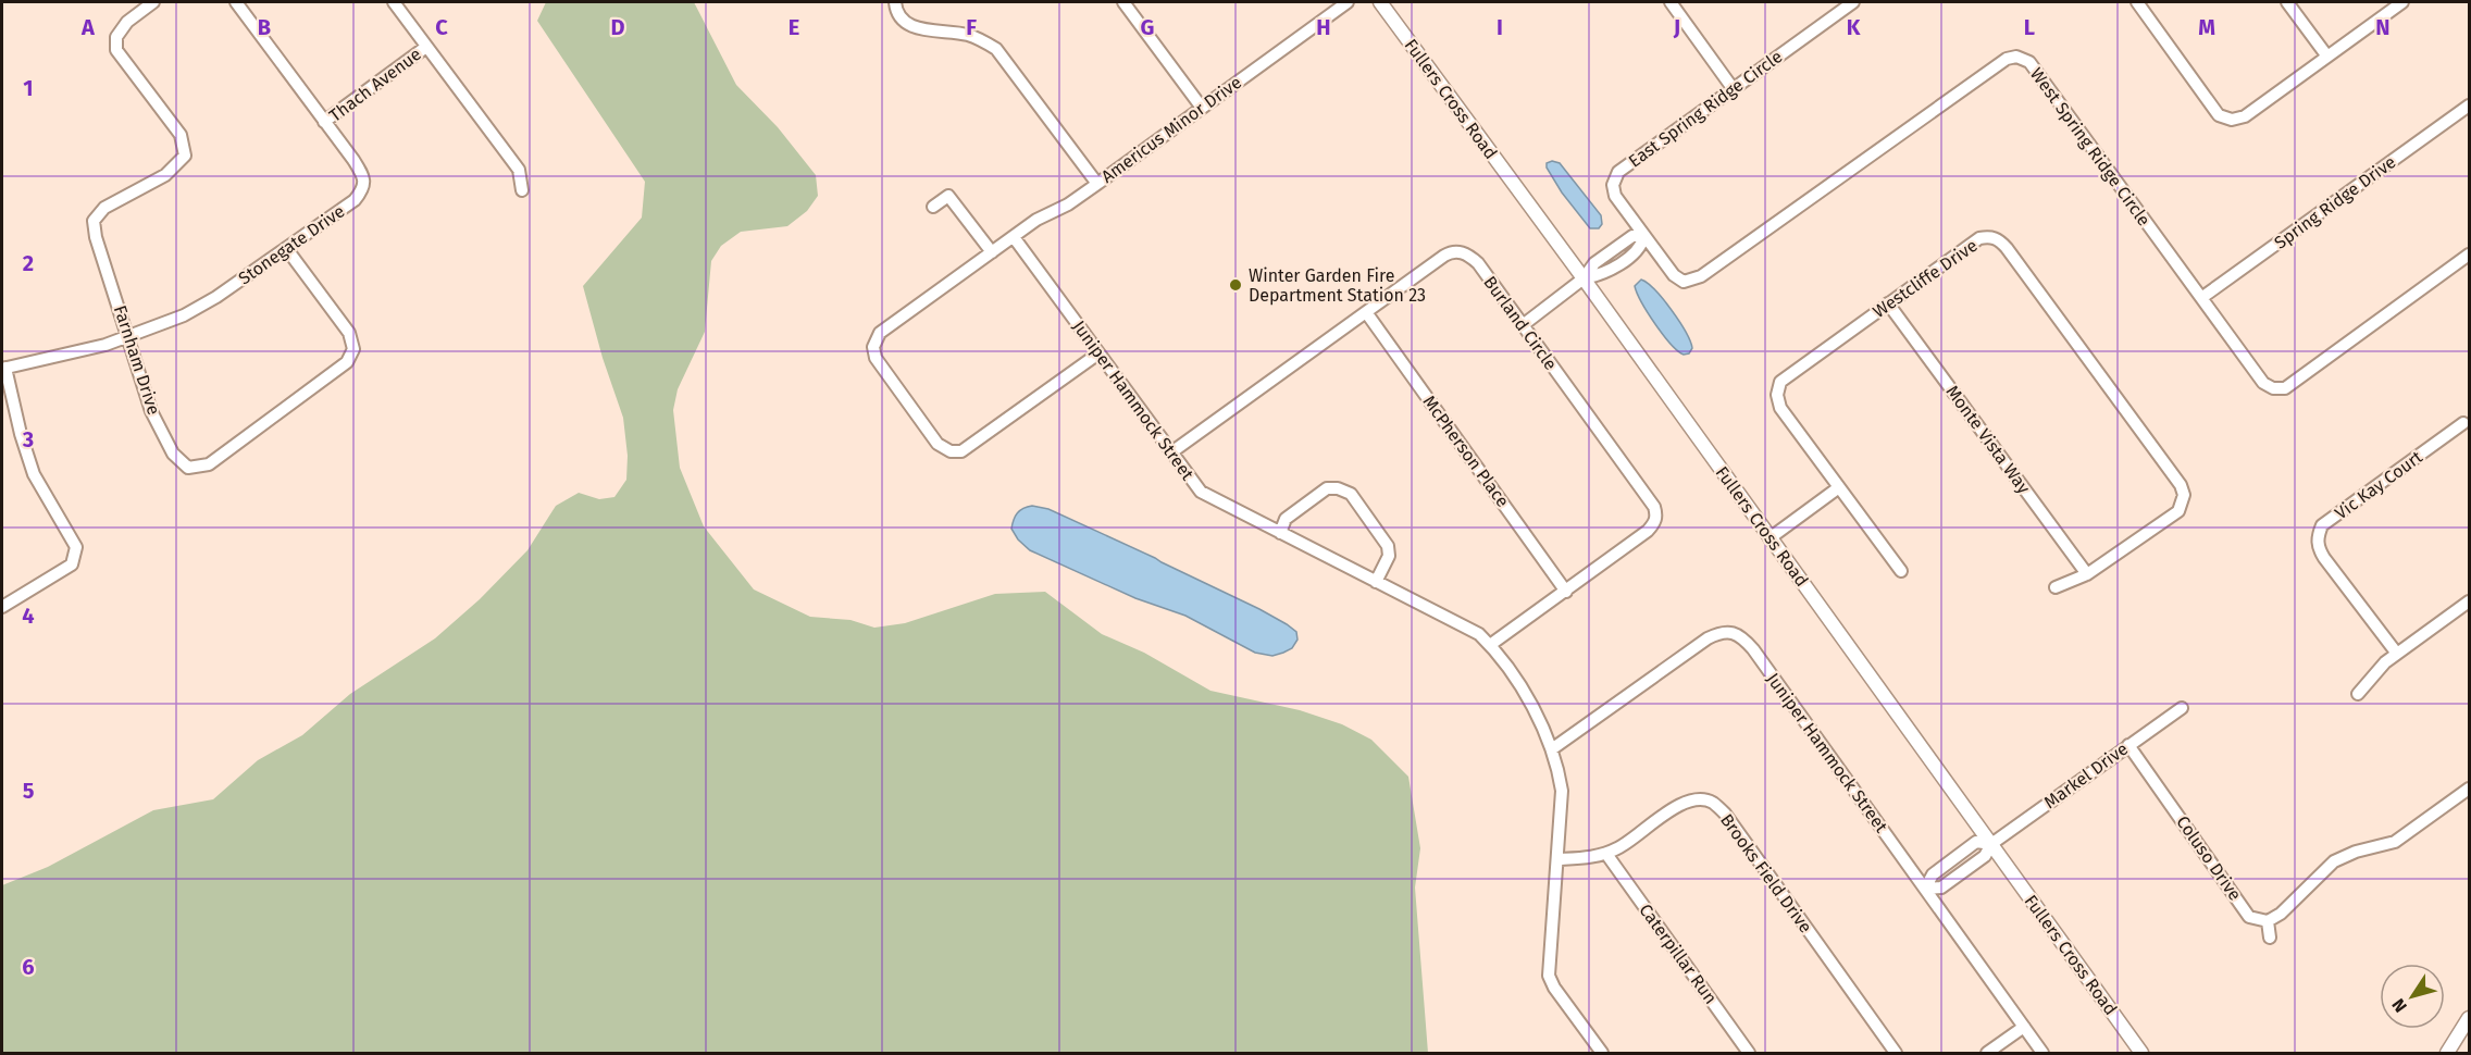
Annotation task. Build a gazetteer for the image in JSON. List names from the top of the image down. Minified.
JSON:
{"streets":{"street":["Thach Avenue","Fullers Cross Road","East Spring Ridge Circle","Americus Minor Drive","West Spring Ridge Circle","Spring Ridge Drive","Stonegate Drive","Westcliffe Drive","Burland Circle","Farnham Drive","Juniper Hammock Street","Monte Vista Way","McPherson Place","Vic Kay Court","Markel Drive","Coluso Drive","Brooks Field Drive","Caterpillar Run"]},"crossings":[["Thach Avenue","Stonegate Drive"],["Fullers Cross Road","Markel Drive"],["East Spring Ridge Circle","West Spring Ridge Circle"],["Americus Minor Drive","Juniper Hammock Street"],["West Spring Ridge Circle","Spring Ridge Drive"],["Stonegate Drive","Farnham Drive"],["Westcliffe Drive","Monte Vista Way"],["Burland Circle","Juniper Hammock Street"],["Burland Circle","McPherson Place"],["Juniper Hammock Street","Brooks Field Drive"],["Markel Drive","Coluso Drive"],["Brooks Field Drive","Caterpillar Run"]],"places":["Winter Garden Fire Department Station 23"],"north":"bottom left","grid":{"columns":["A","B","C","D","E","F","G","H","I","J","K","L","M","N"],"rows":["1","2","3","4","5","6"]}}
